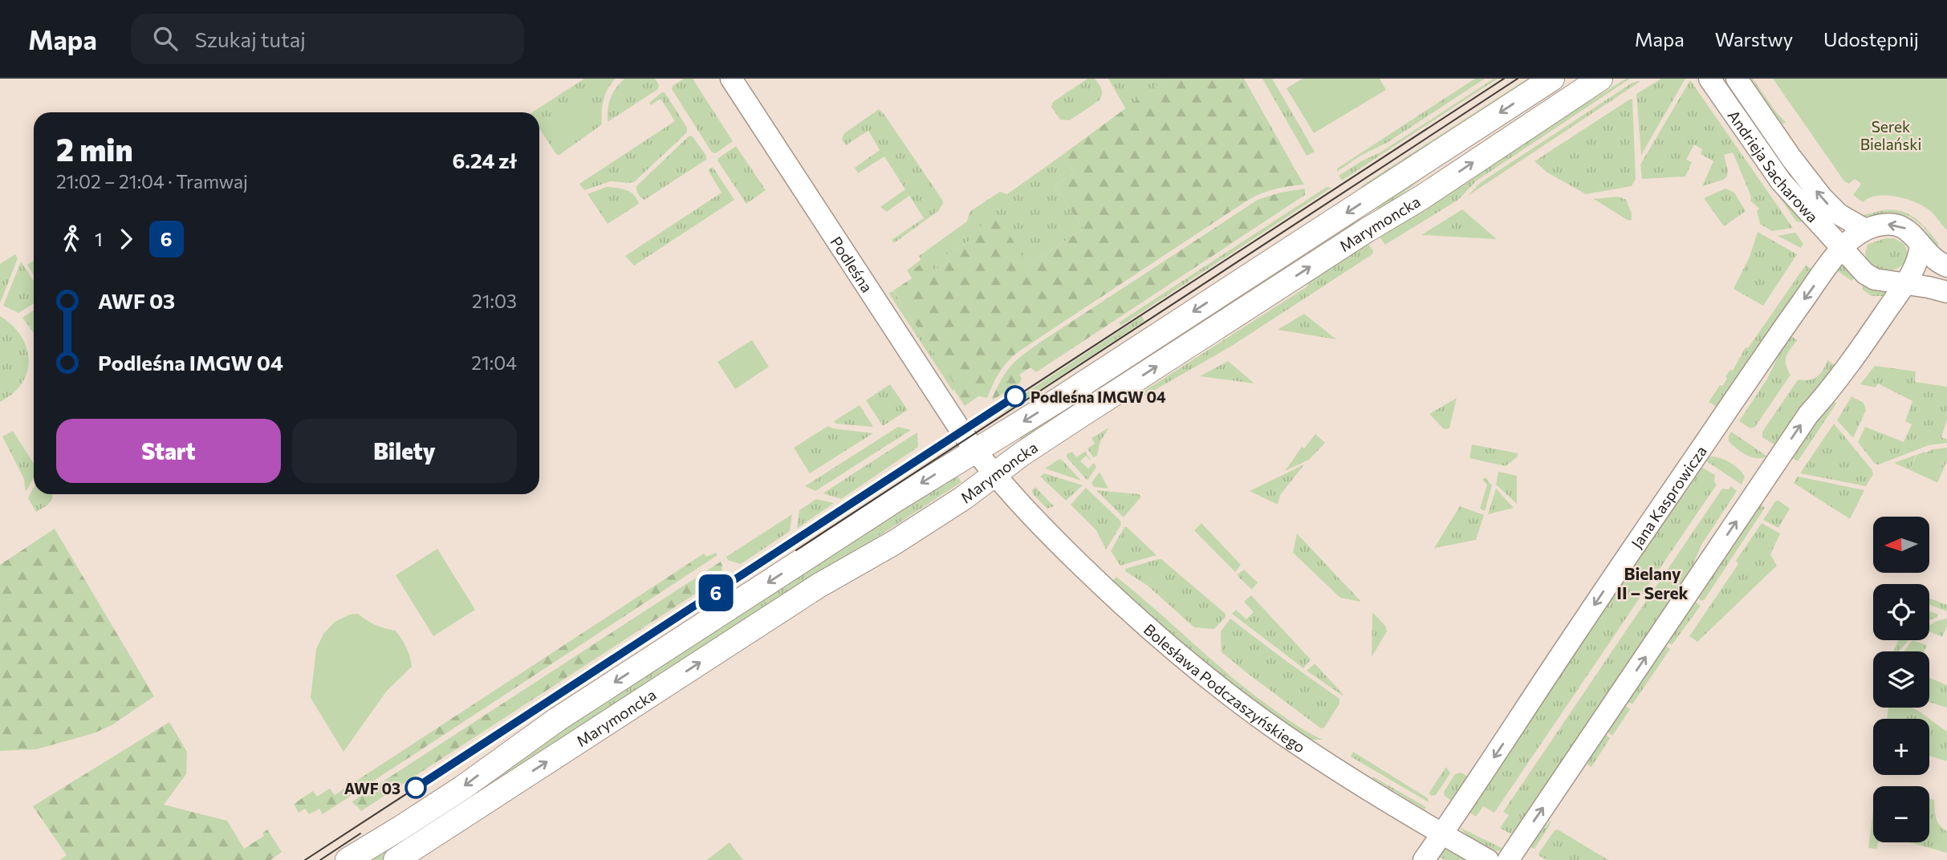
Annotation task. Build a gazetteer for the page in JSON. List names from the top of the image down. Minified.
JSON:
{"streets":{"main road":["Marymoncka"],"street":["Andrieja Sacharowa","Podleśna","Jana Kasprowicza","Bolesława Podczaszyńskiego"]},"crossings":[["Andrieja Sacharowa","Jana Kasprowicza"],["Marymoncka","Podleśna"],["Marymoncka","Bolesława Podczaszyńskiego"],["Podleśna","Bolesława Podczaszyńskiego"],["Jana Kasprowicza","Bolesława Podczaszyńskiego"]],"districts":["Bielany II – Serek"],"parks":["Serek Bielański"],"places":["Podleśna IMGW 04","AWF 03"],"lines":["tram line 6"],"north":"left","page":{"header":"Mapa","search":"Szukaj tutaj","nav":["Mapa","Warstwy","Udostępnij"],"on_map":"6","heading":["2 min","21:02 – 21:04 · Tramwaj","6.24 zł"],"legs":["1","6"],"list":[{"name":"AWF 03","value":"21:03"},{"name":"Podleśna IMGW 04","value":"21:04"}],"buttons":["Start","Bilety"],"map_buttons":["+","−"]}}
